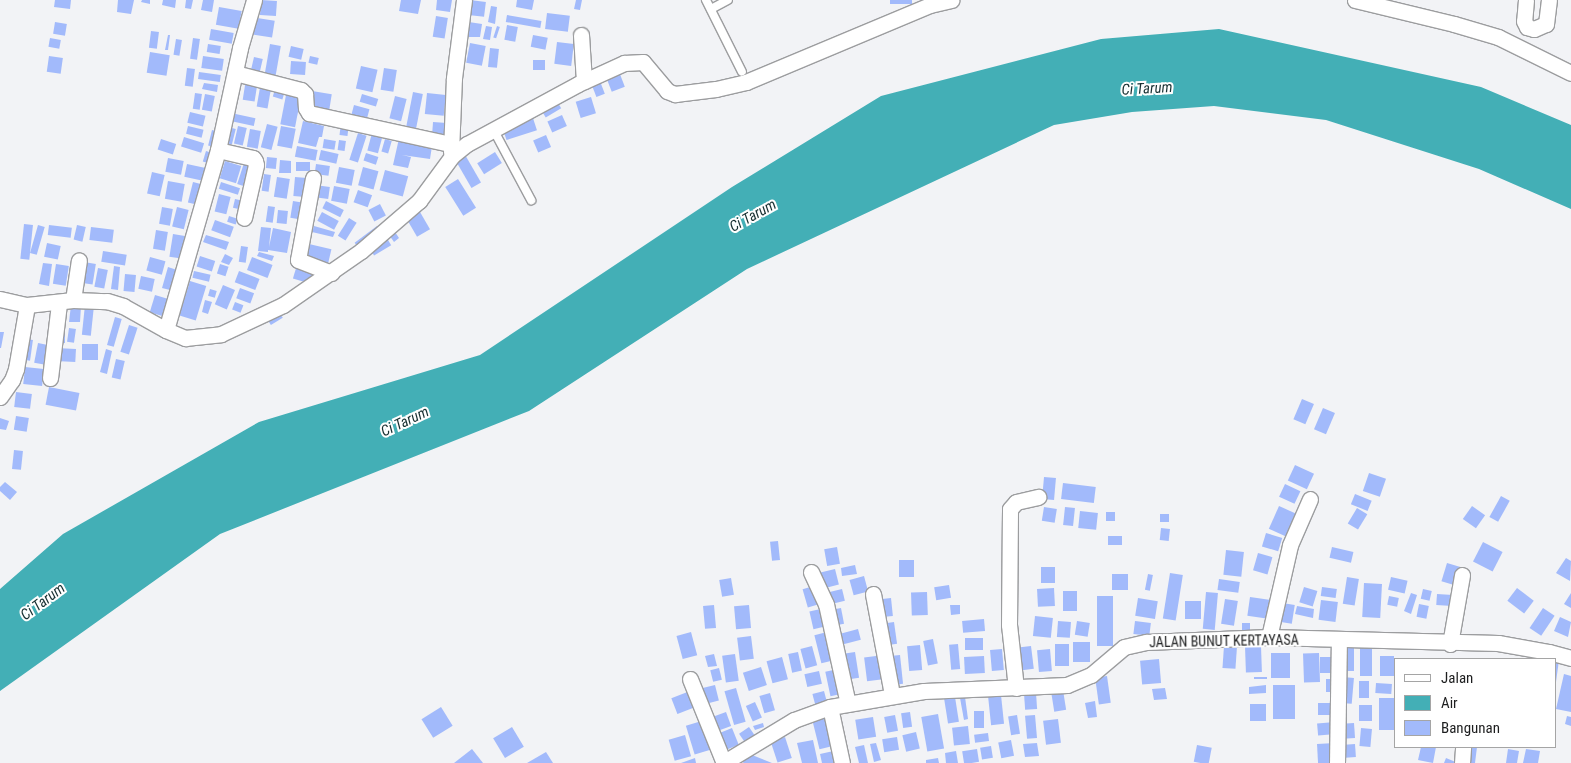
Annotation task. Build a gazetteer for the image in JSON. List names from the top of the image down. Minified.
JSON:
{"streets":{"street":["JALAN BUNUT KERTAYASA"]},"water":["Ci Tarum"],"legend":["Jalan","Air","Bangunan"]}
